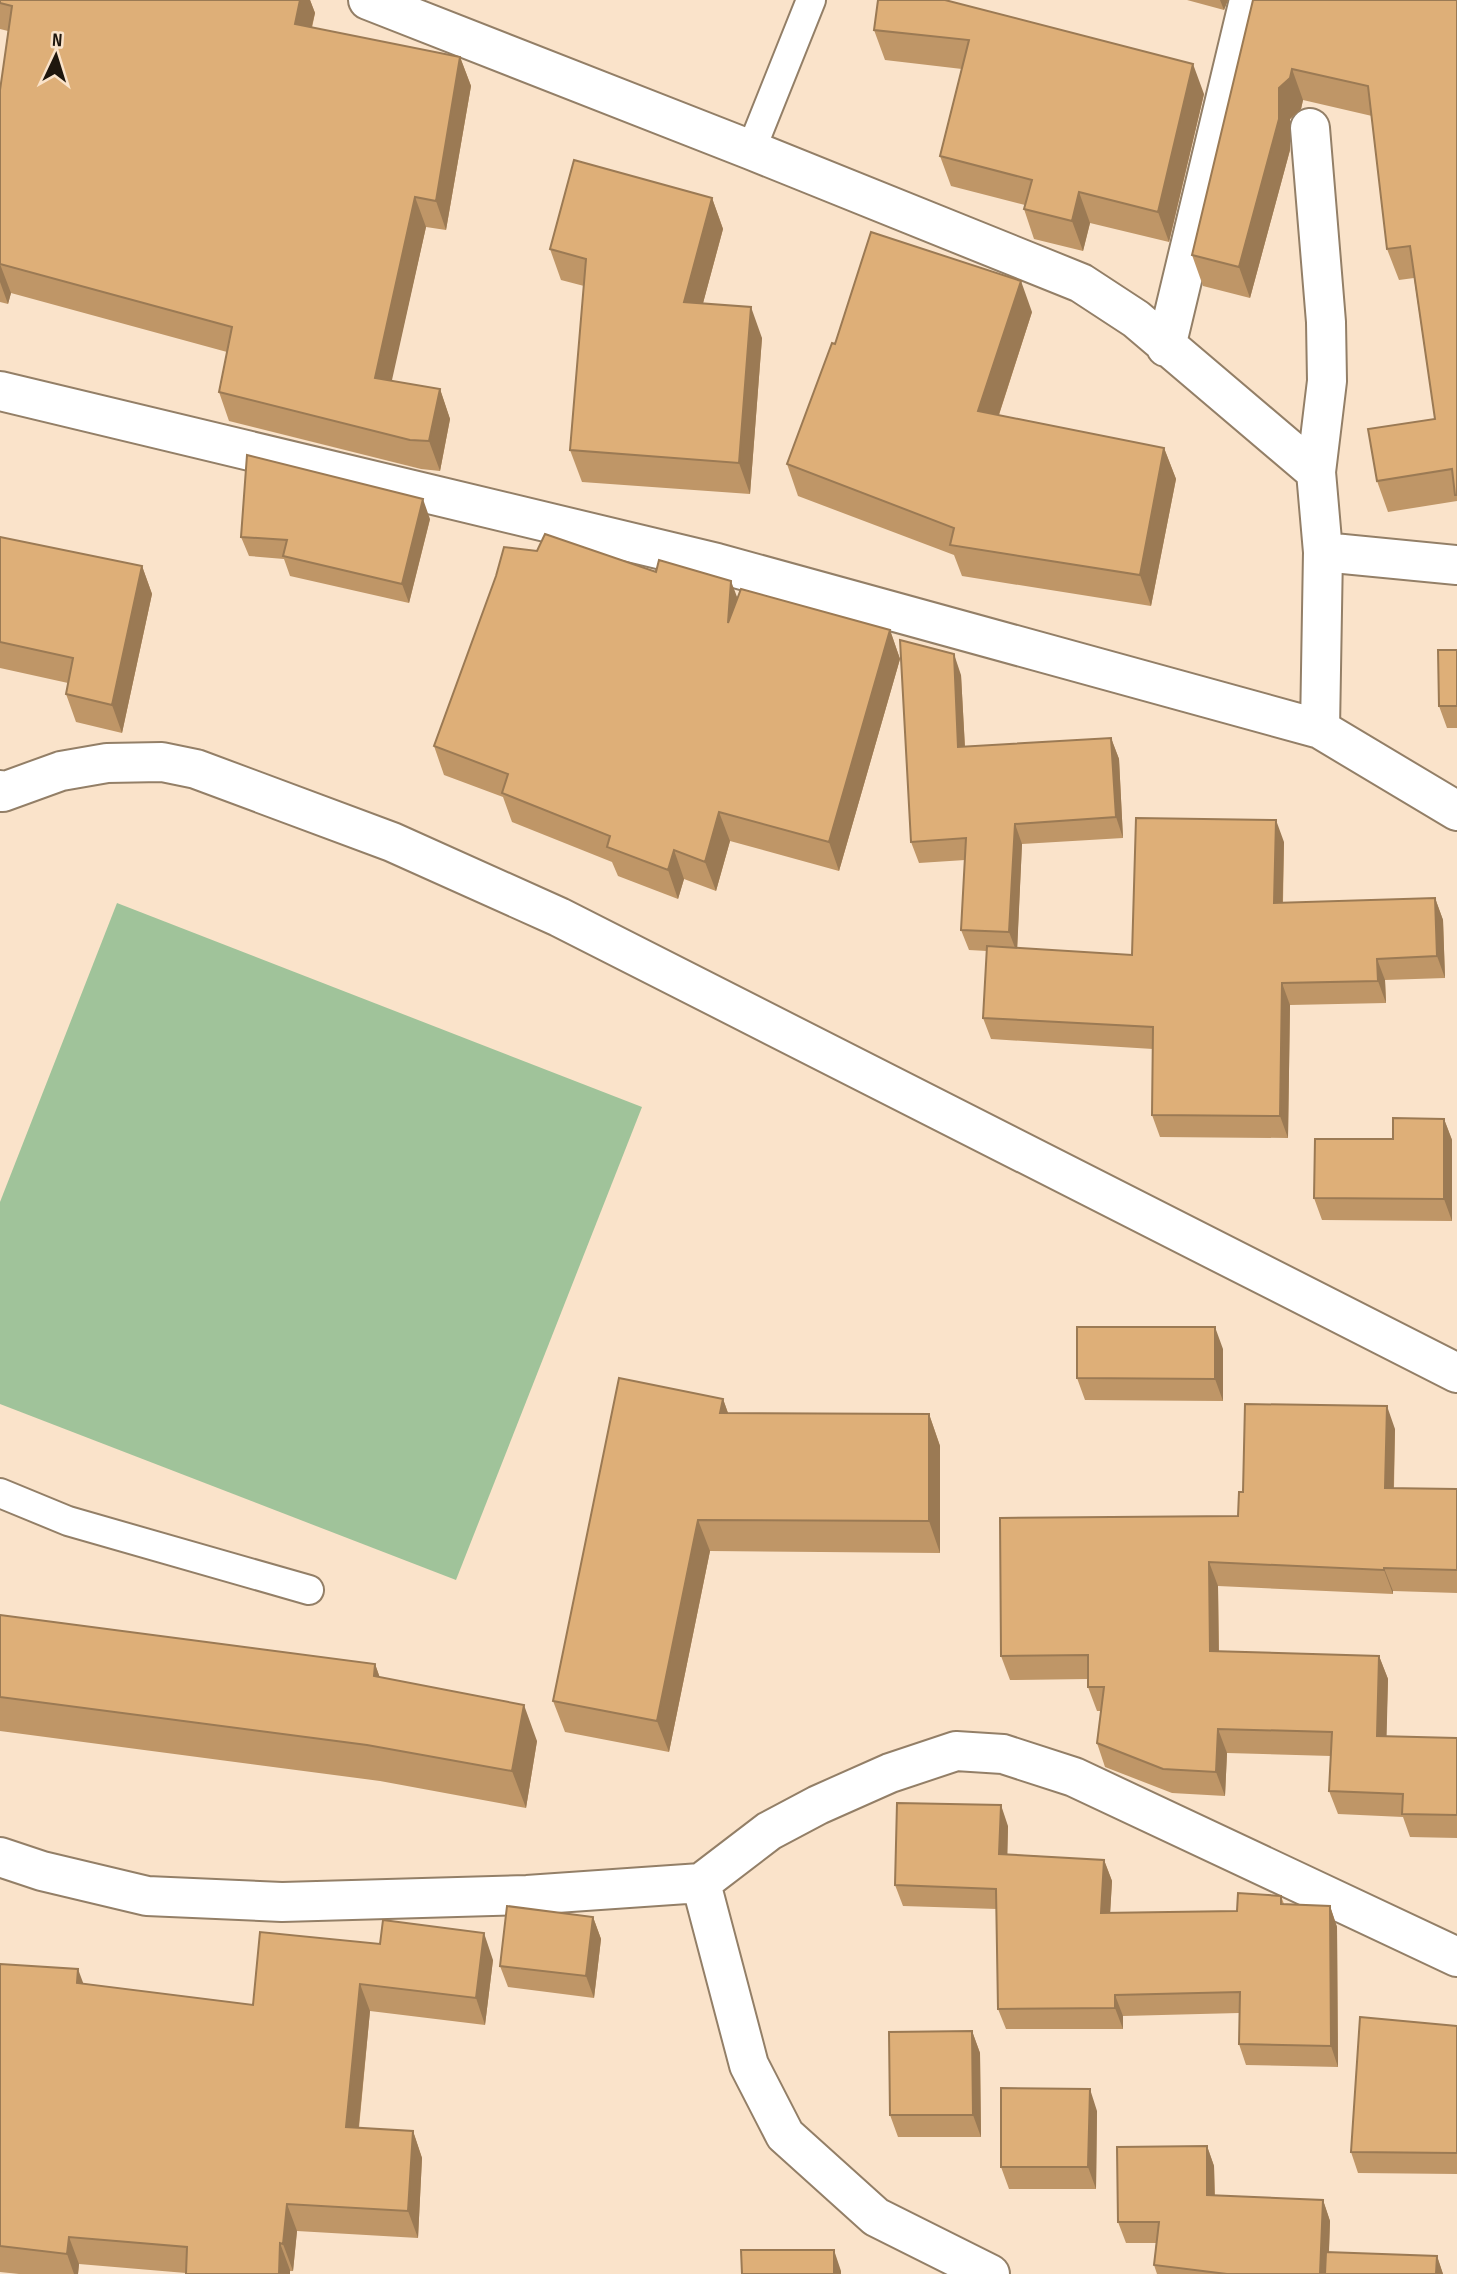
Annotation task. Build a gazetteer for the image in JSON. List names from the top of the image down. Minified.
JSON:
{"north":"top"}
